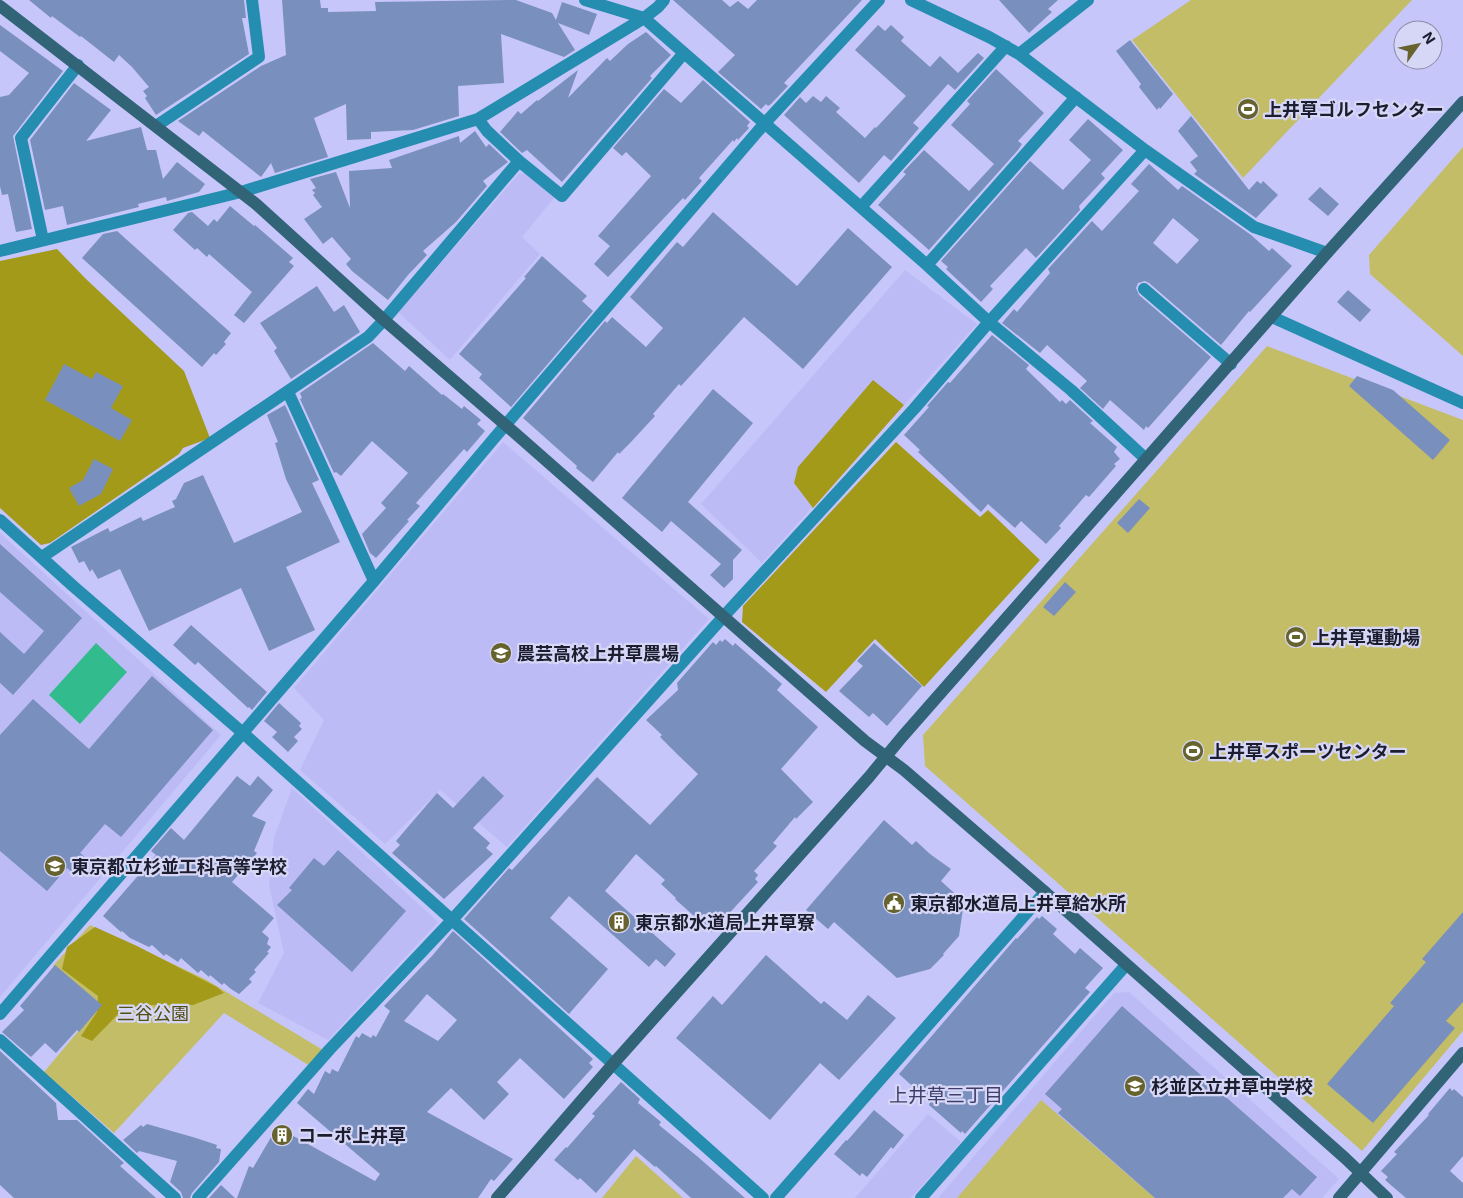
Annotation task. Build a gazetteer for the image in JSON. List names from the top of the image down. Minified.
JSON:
{"districts":["上井草三丁目"],"parks":["三谷公園"],"places":{"sports":["上井草ゴルフセンター","上井草運動場","上井草スポーツセンター"],"school or university":["農芸高校上井草農場","東京都立杉並工科高等学校","杉並区立井草中学校"],"public building":["東京都水道局上井草給水所"],"building":["東京都水道局上井草寮","コーポ上井草"]},"north":"top right"}
